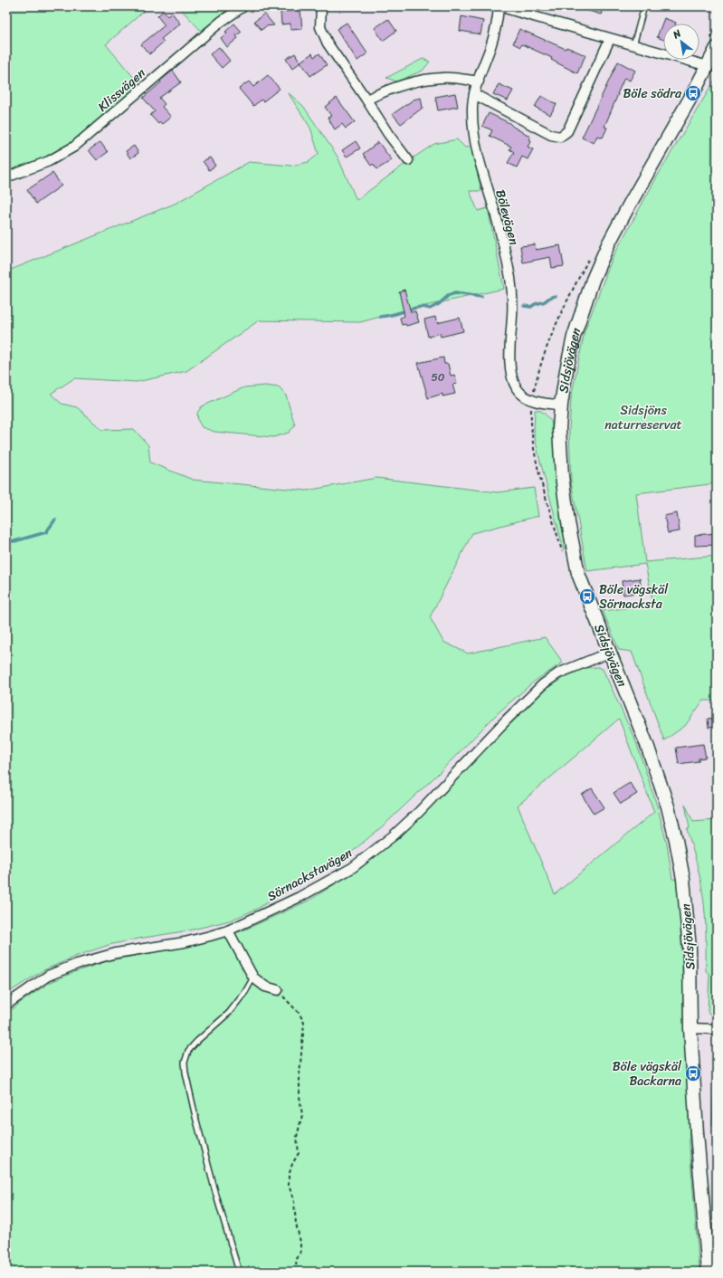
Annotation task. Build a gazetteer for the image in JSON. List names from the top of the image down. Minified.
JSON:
{"streets":{"main road":["Sidsjövägen"],"street":["Klissvägen","Bölevägen","Sörnackstavägen"]},"crossings":[["Bölevägen","Sidsjövägen"],["Sidsjövägen","Sörnackstavägen"]],"parks":["Sidsjöns naturreservat"],"places":{"bus stop":["Böle södra","Böle vägskäl Sörnacksta","Böle vägskäl Backarna"]},"house_numbers":["50"],"north":"top left"}
